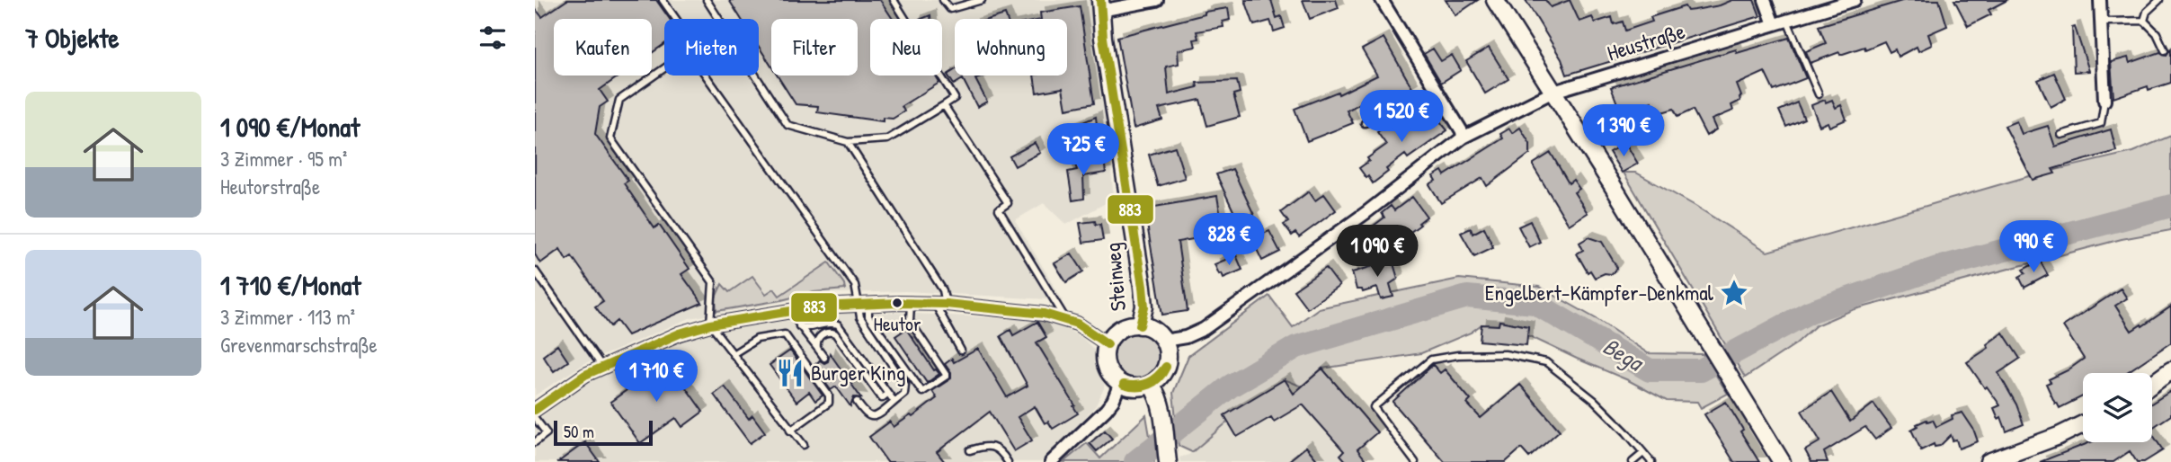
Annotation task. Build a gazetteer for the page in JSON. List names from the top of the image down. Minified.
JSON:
{"streets":{"street":["Heustraße","Steinweg"]},"crossings":[["Heustraße","Steinweg"]],"water":["Bega"],"places":{"place":["Engelbert-Kämpfer-Denkmal"],"other":["Heutor"],"restaurant":["Burger King"]},"lines":["transit line 883"],"scale_bar":"50 m","page":{"heading":"7 Objekte","chip":["Kaufen","Mieten","Filter","Neu","Wohnung"],"list":[{"name":"1 090 €/Monat","note":"3 Zimmer · 95 m² · Heutorstraße"},{"name":"1 710 €/Monat","note":"3 Zimmer · 113 m² · Grevenmarschstraße"}],"price":["1 520 €","1 390 €","725 €","828 €","990 €","1 090 €","1 710 €"],"scale":"50 m"}}
